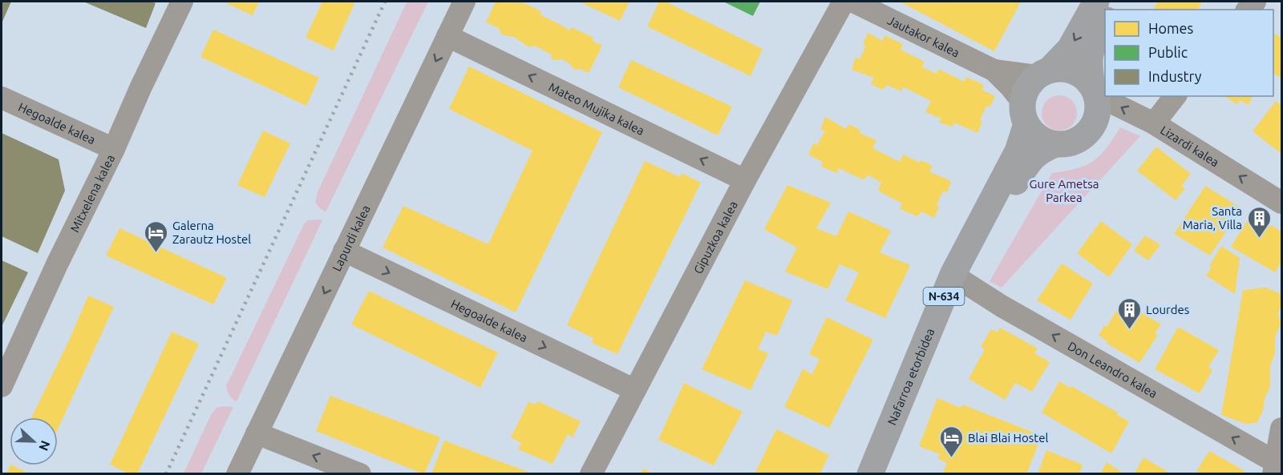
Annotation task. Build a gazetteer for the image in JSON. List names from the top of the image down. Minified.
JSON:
{"streets":{"highway":["N-634","Nafarroa etorbidea"],"street":["Jautakor kalea","Mateo Mujika kalea","Hegoalde kalea","Lizardi kalea","Mitxelena kalea","Gipuzkoa kalea","Lapurdi kalea","Don Leandro kalea"]},"crossings":[["Jautakor kalea","Lizardi kalea"],["Jautakor kalea","N-634"],["Jautakor kalea","Nafarroa etorbidea"],["Mateo Mujika kalea","Gipuzkoa kalea"],["Mateo Mujika kalea","Lapurdi kalea"],["Hegoalde kalea","Mitxelena kalea"],["Hegoalde kalea","Gipuzkoa kalea"],["Hegoalde kalea","Lapurdi kalea"],["Lizardi kalea","N-634"],["Lizardi kalea","Nafarroa etorbidea"],["N-634","Nafarroa etorbidea"],["Don Leandro kalea","Nafarroa etorbidea"]],"one_way":["Mateo Mujika kalea","Lizardi kalea","Lapurdi kalea","Don Leandro kalea"],"parks":["Gure Ametsa Parkea"],"places":{"building":["Santa Maria, Villa","Lourdes"],"hotel":["Galerna Zarautz Hostel","Blai Blai Hostel"]},"legend":["Homes","Public","Industry"],"north":"right"}
